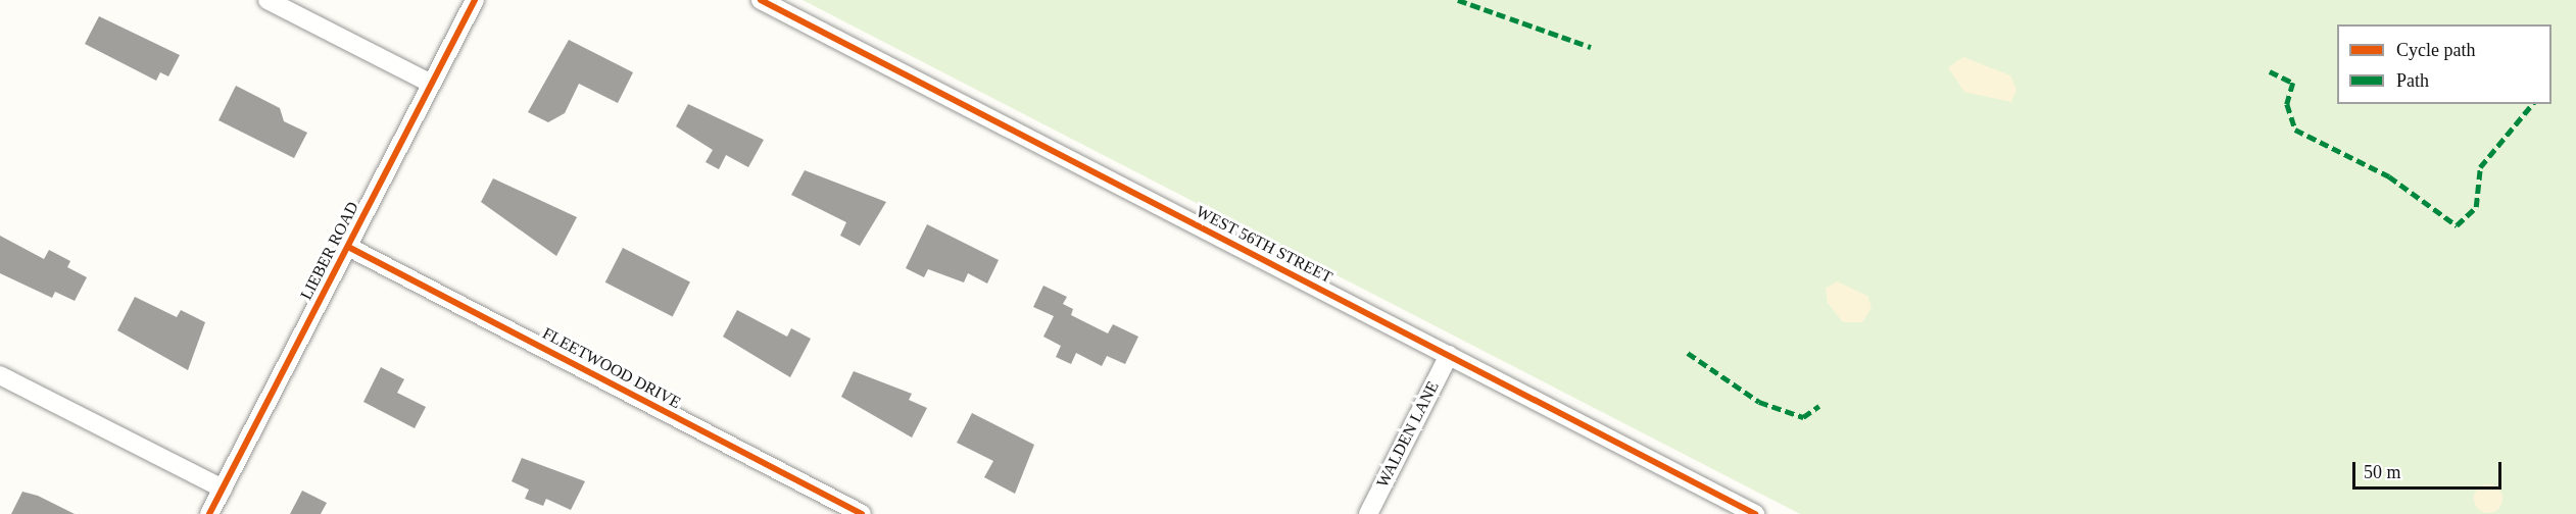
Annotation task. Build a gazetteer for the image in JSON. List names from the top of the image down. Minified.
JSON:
{"streets":{"street":["WEST 56TH STREET","LIEBER ROAD","FLEETWOOD DRIVE","WALDEN LANE"]},"crossings":[["WEST 56TH STREET","WALDEN LANE"],["LIEBER ROAD","FLEETWOOD DRIVE"]],"legend":["Cycle path","Path"],"scale_bar":"50 m"}
